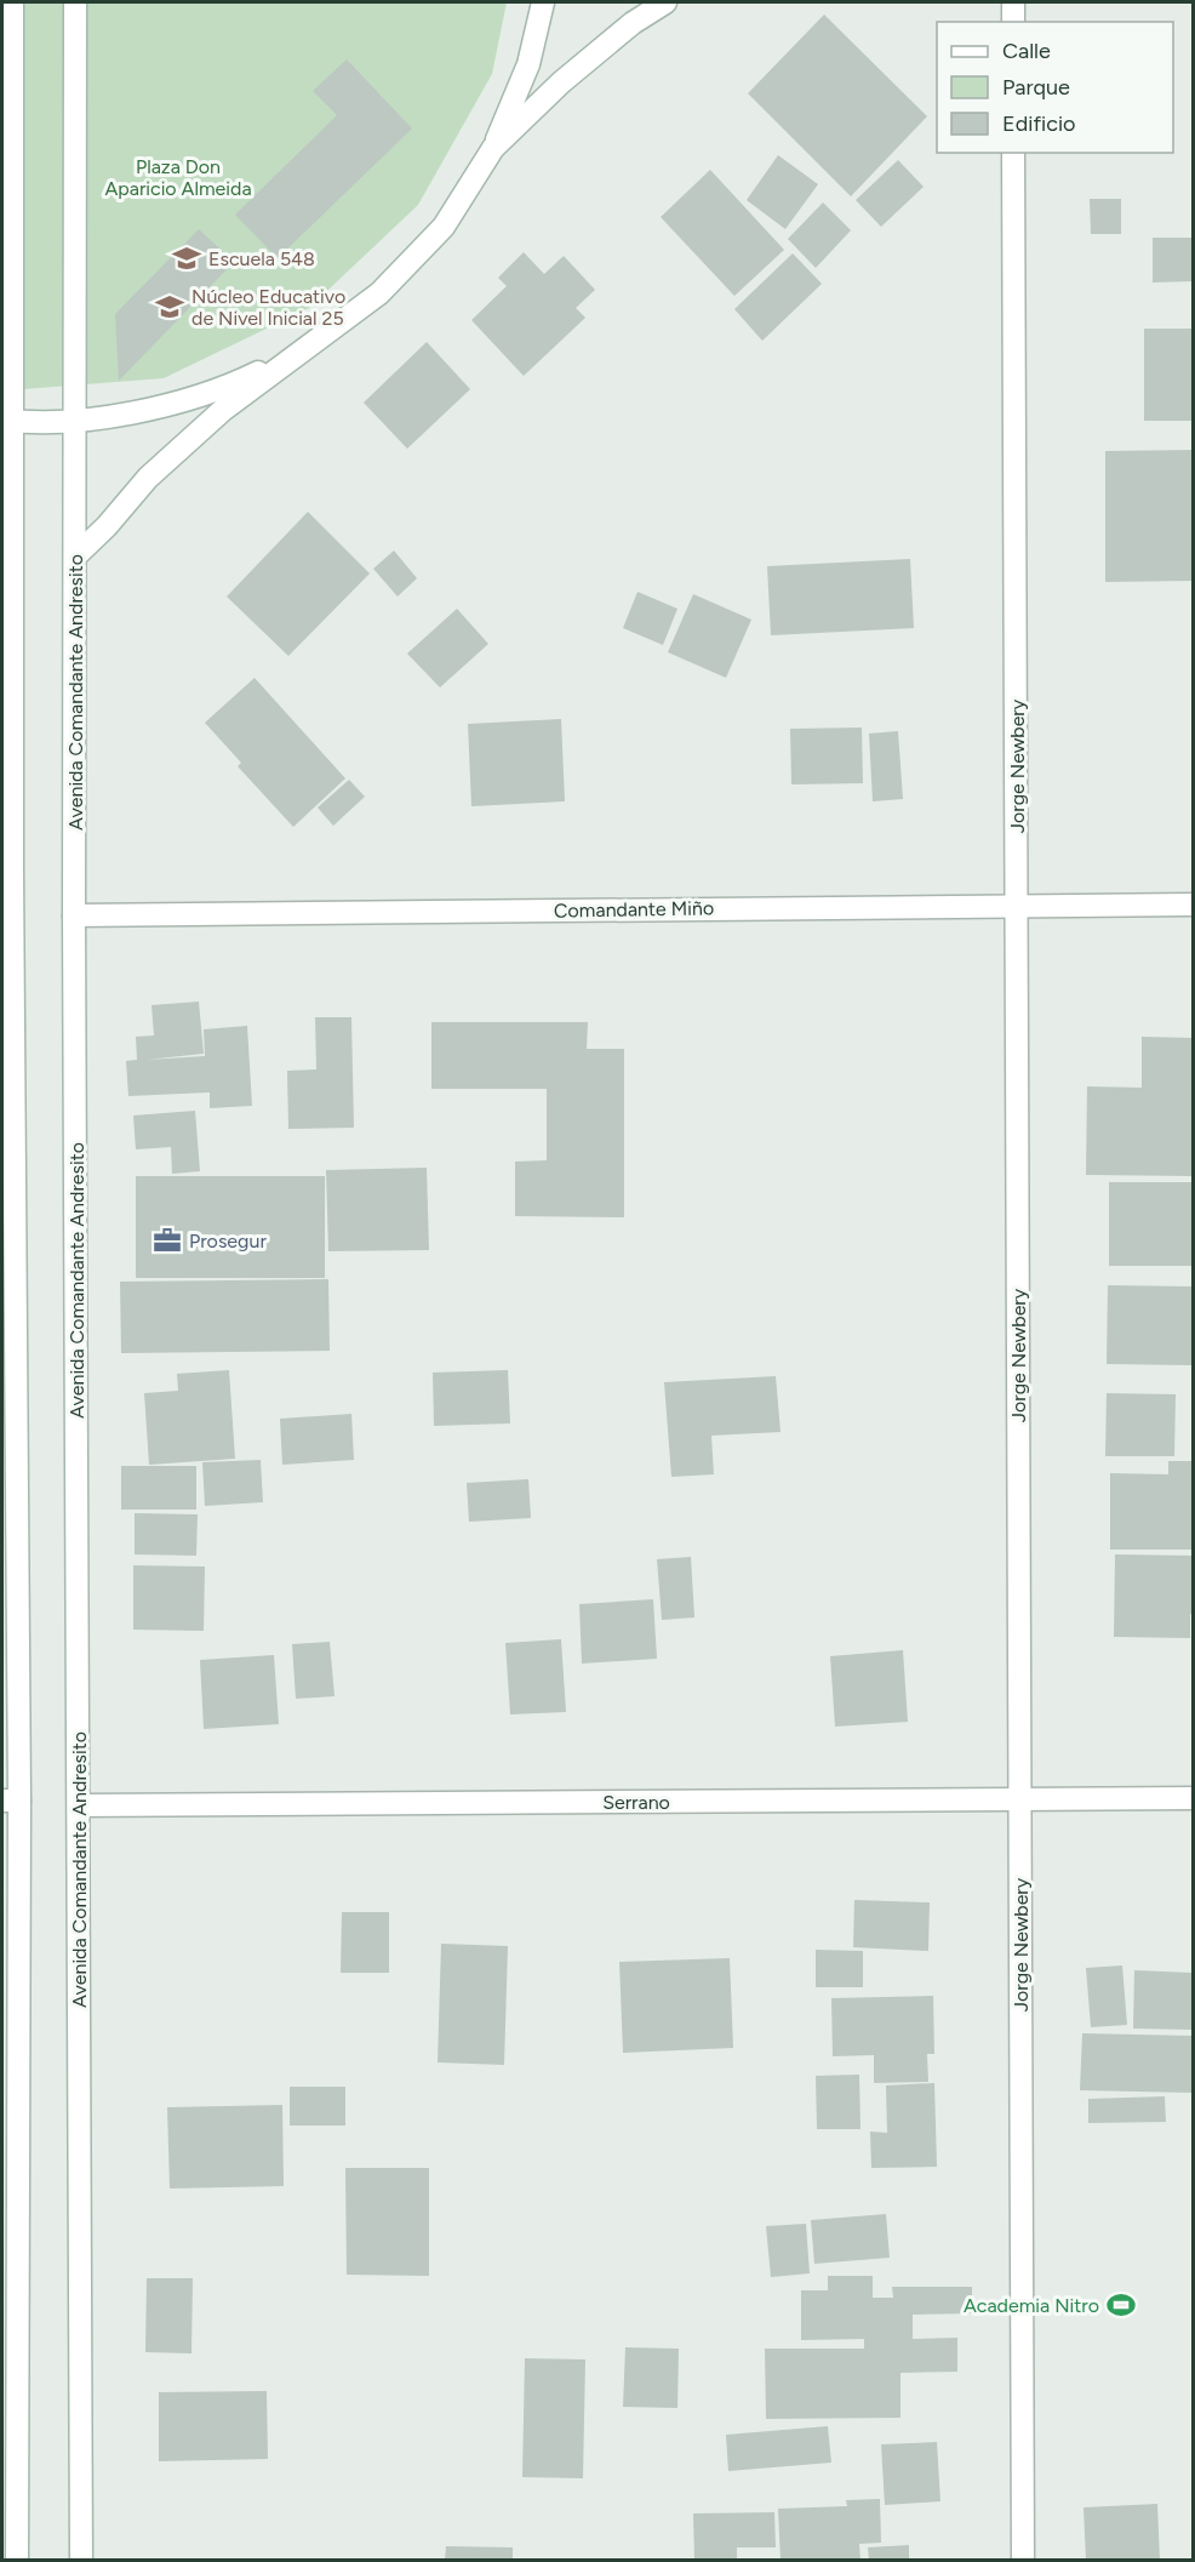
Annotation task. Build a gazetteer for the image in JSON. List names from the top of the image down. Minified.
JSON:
{"streets":{"main road":["Avenida Comandante Andresito","Jorge Newbery","Comandante Miño","Serrano"]},"crossings":[["Avenida Comandante Andresito","Comandante Miño"],["Avenida Comandante Andresito","Serrano"],["Jorge Newbery","Comandante Miño"],["Jorge Newbery","Serrano"]],"parks":["Plaza Don Aparicio Almeida"],"places":{"school or university":["Escuela 548","Núcleo Educativo de Nivel Inicial 25"],"office":["Prosegur"],"sports":["Academia Nitro"]},"legend":["Calle","Parque","Edificio"]}
